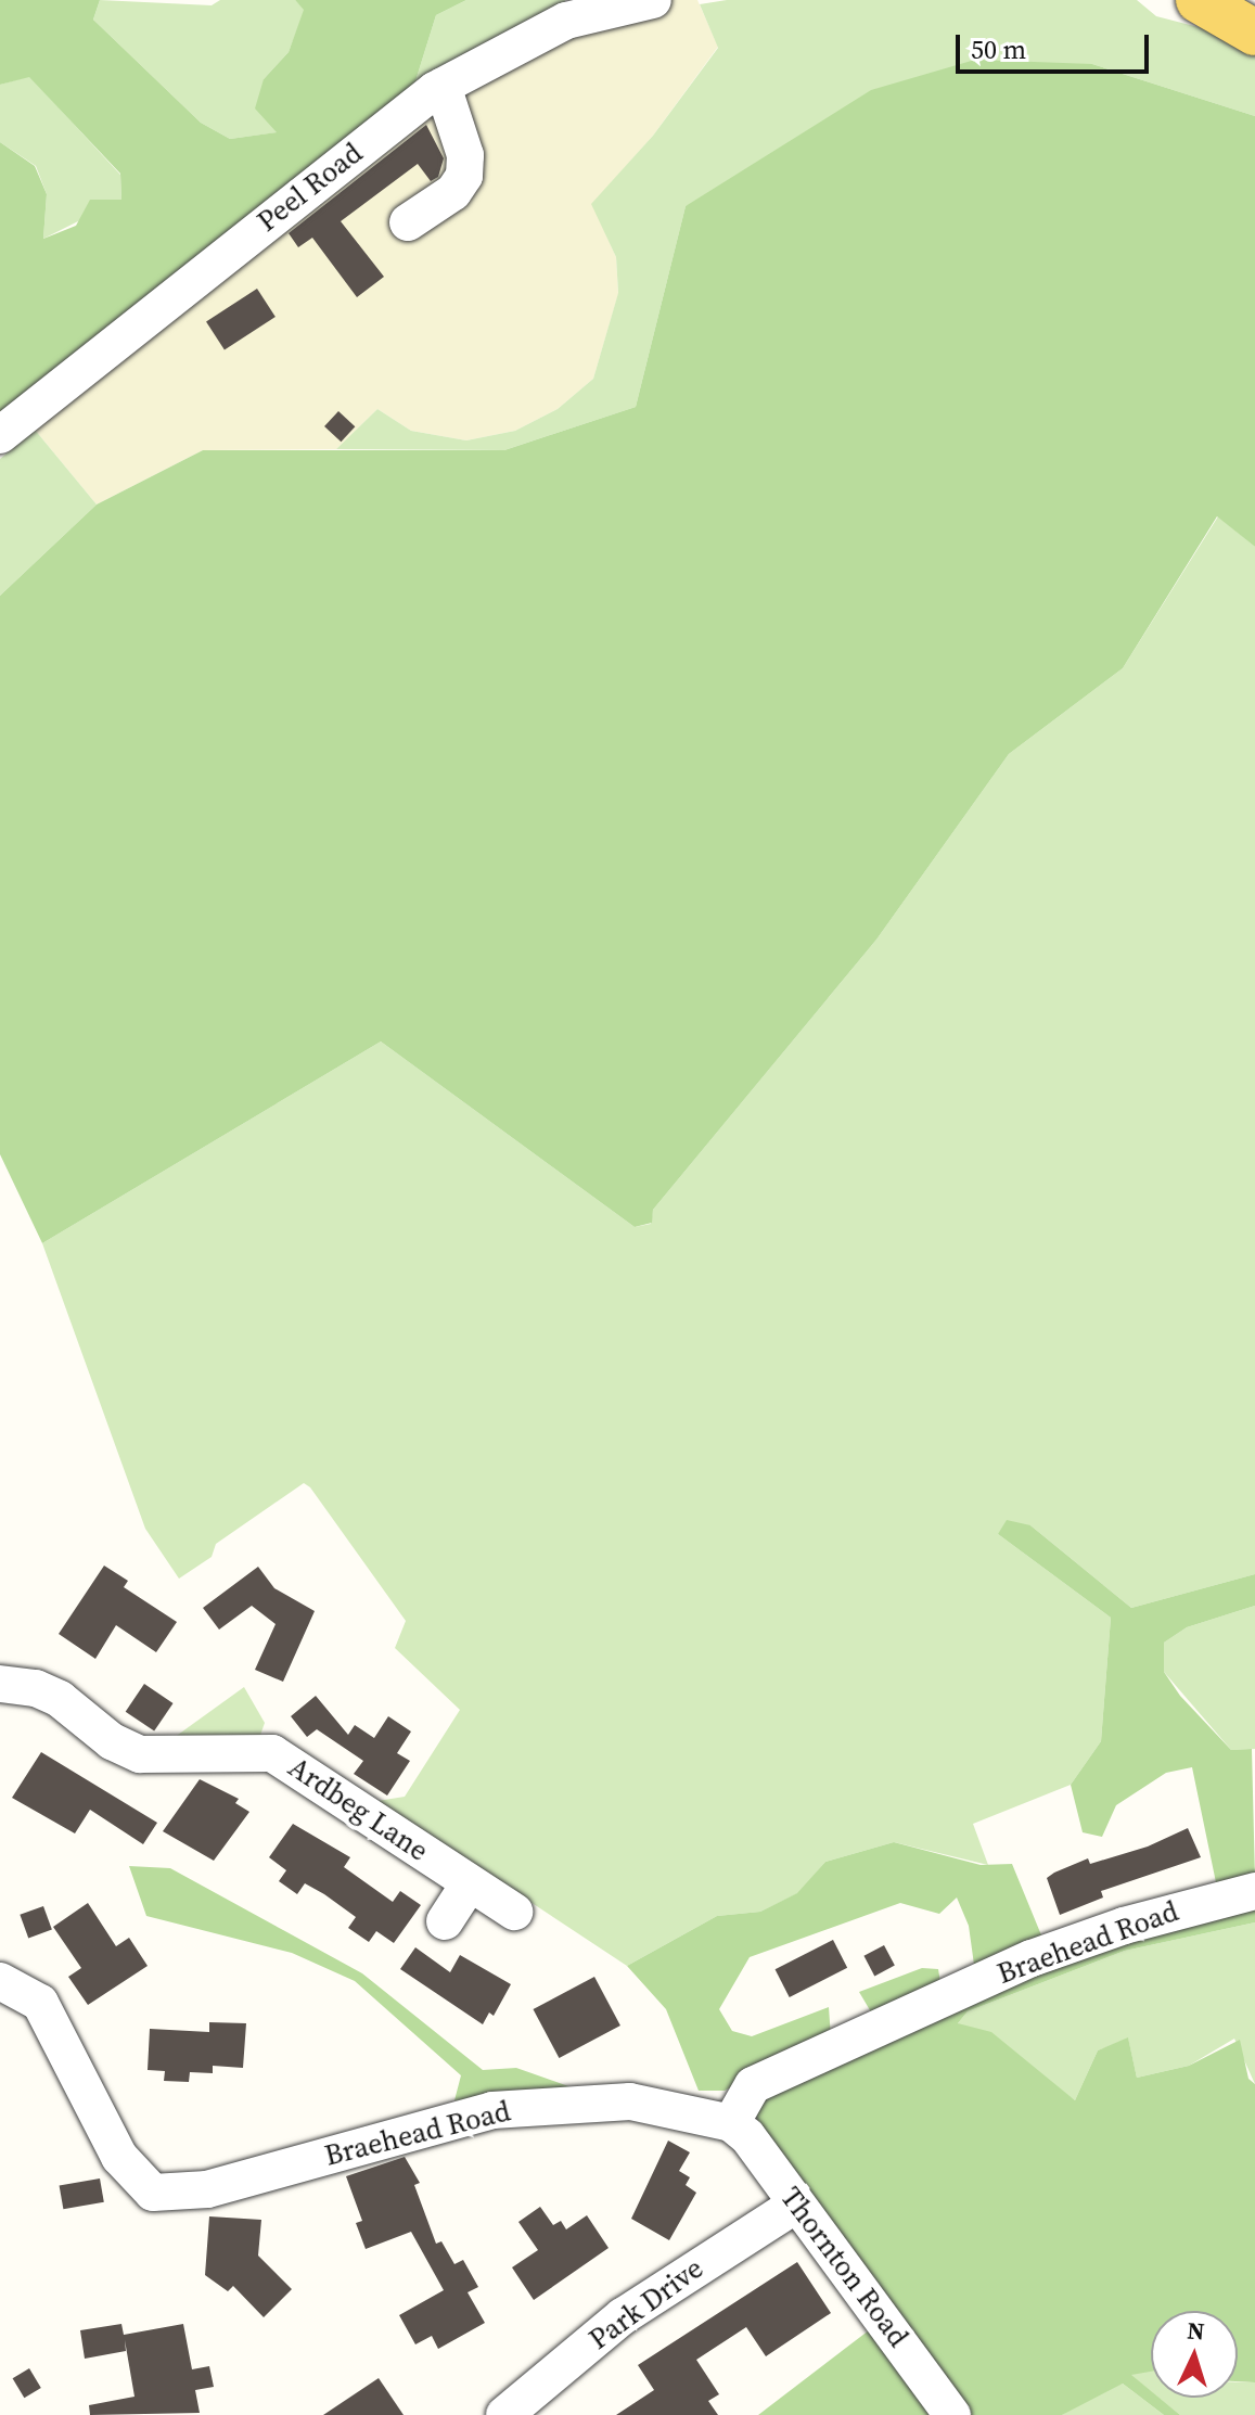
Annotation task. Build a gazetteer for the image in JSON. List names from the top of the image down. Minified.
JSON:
{"streets":{"street":["Peel Road","Ardbeg Lane","Braehead Road","Thornton Road","Park Drive"]},"crossings":[["Braehead Road","Thornton Road"],["Thornton Road","Park Drive"]],"scale_bar":"50 m","north":"top"}
